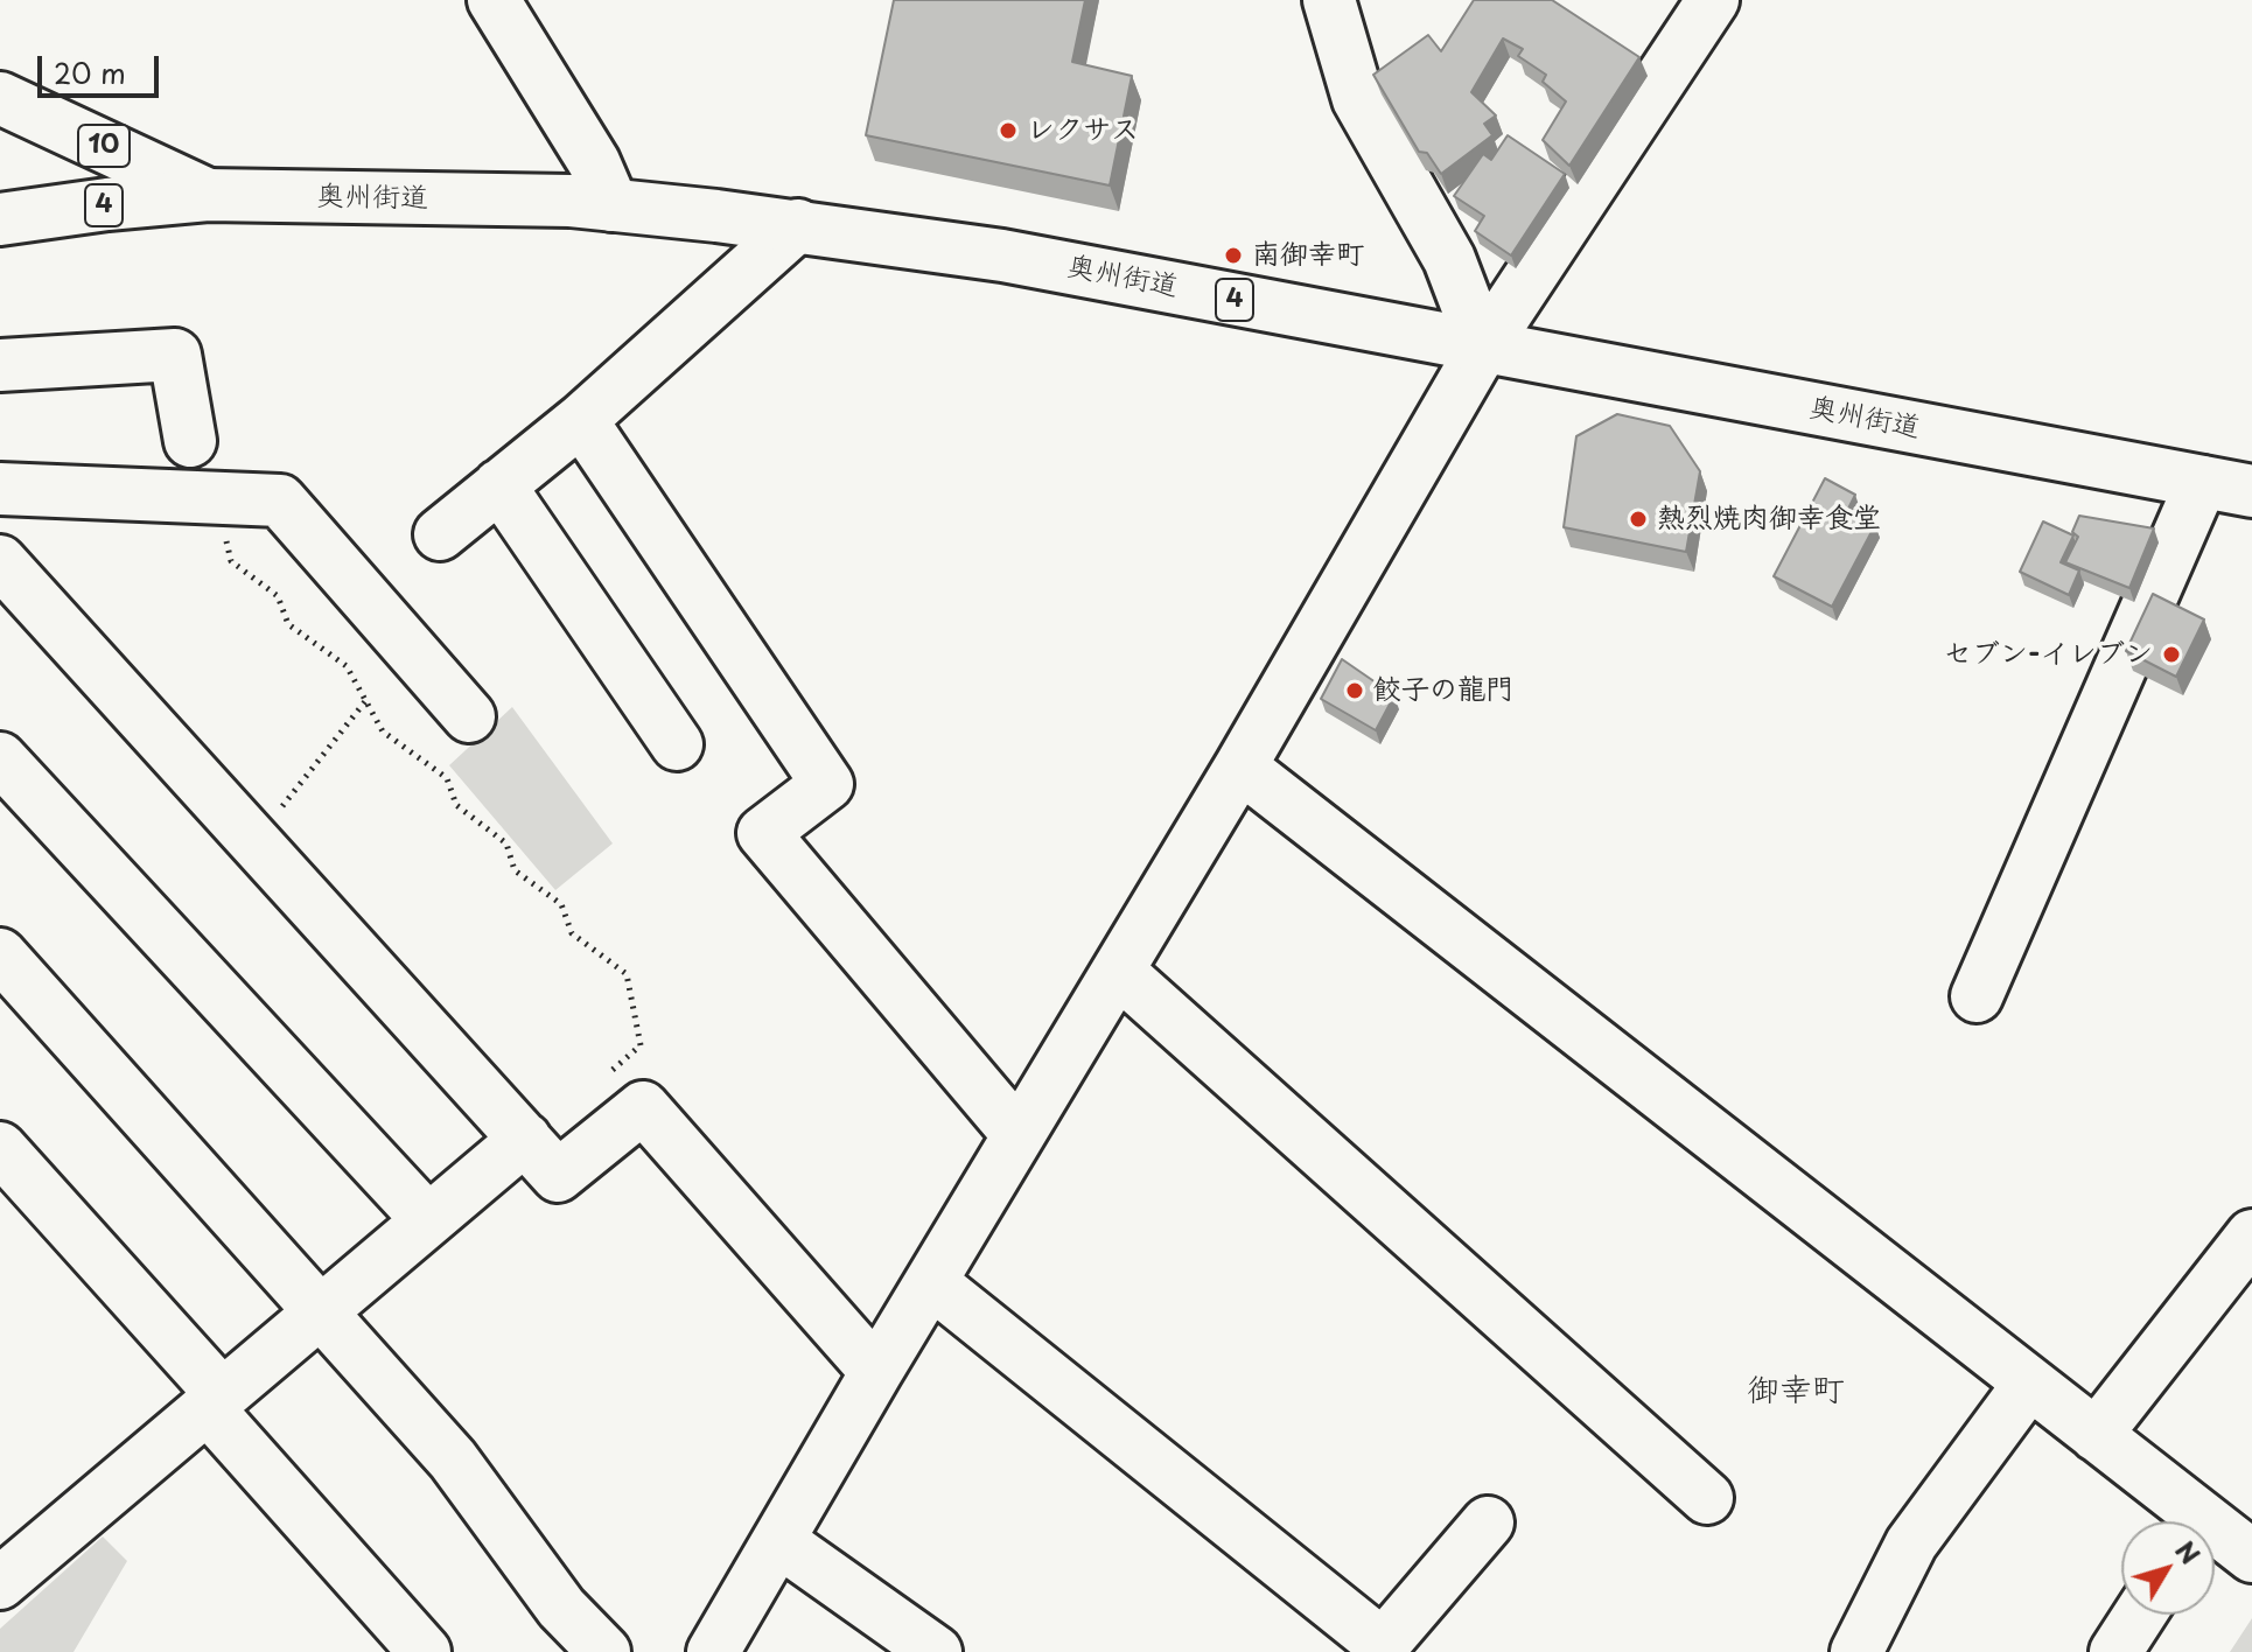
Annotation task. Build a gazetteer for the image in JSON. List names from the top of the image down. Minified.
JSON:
{"streets":{"main road":["10","奥州街道","4"]},"crossings":[["奥州街道","4"]],"districts":["御幸町"],"places":["レクサス","南御幸町","熱烈焼肉御幸食堂","セブン-イレブン","餃子の龍門"],"scale_bar":"20 m","north":"top right"}
